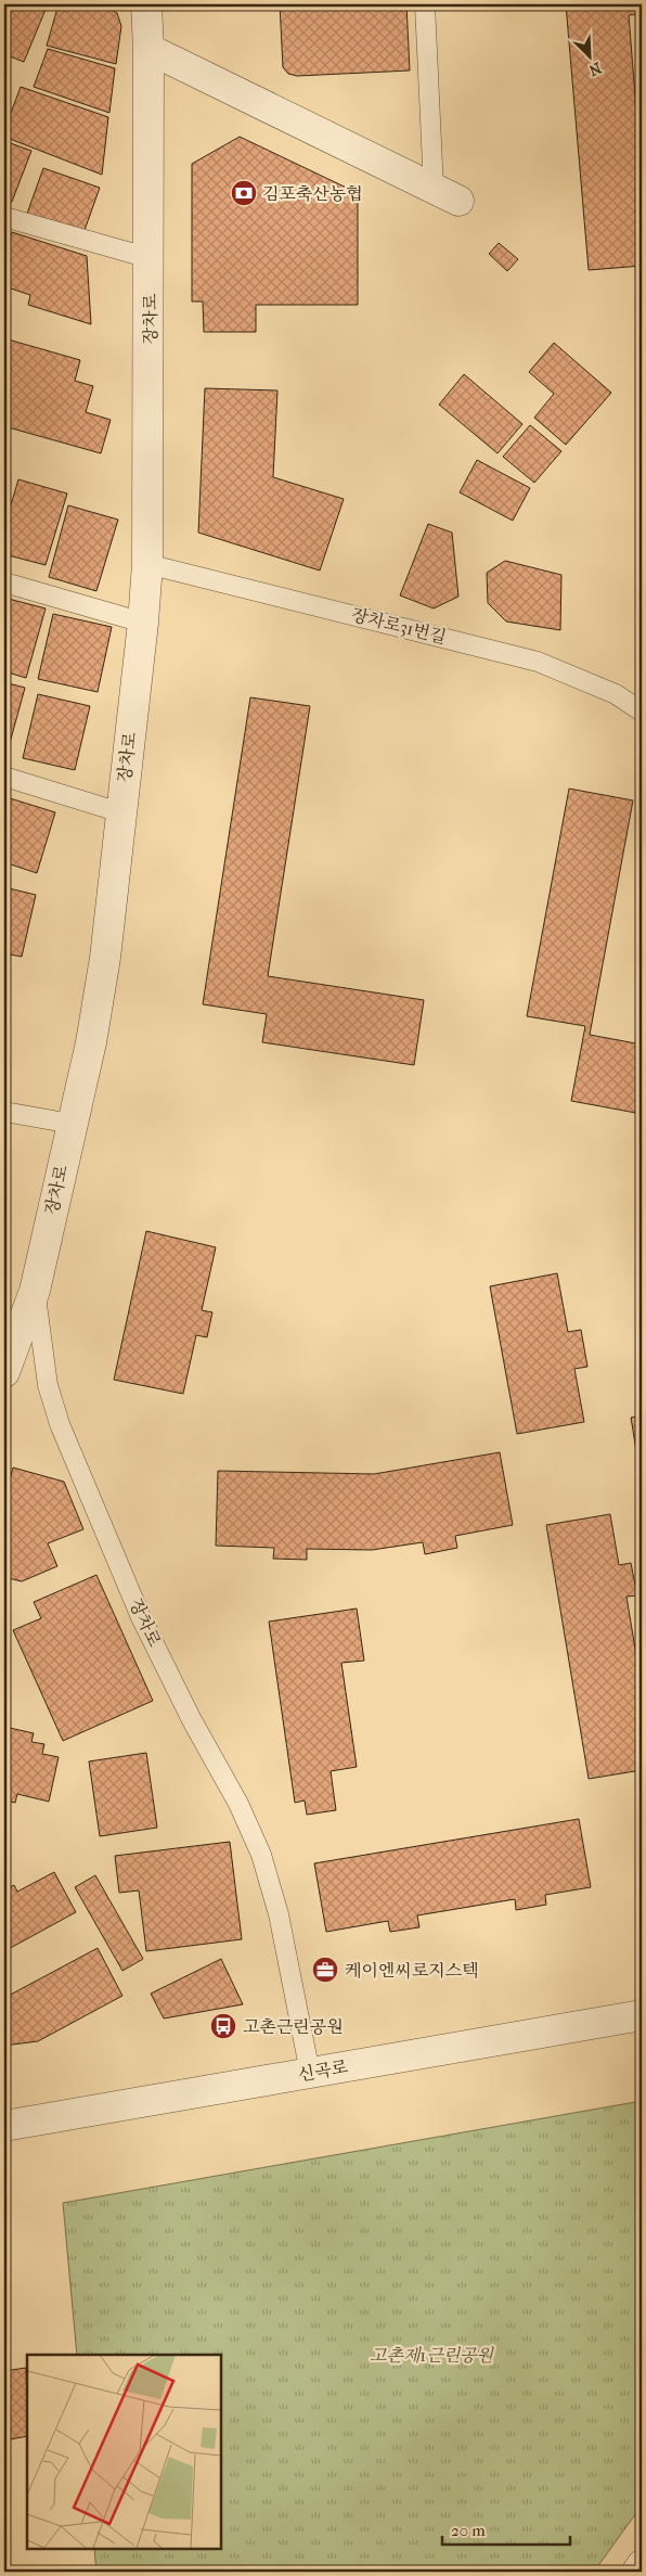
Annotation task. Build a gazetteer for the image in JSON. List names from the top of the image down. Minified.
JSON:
{"streets":{"street":["장차로","신곡로"],"lane":["장차로31번길"]},"crossings":[["장차로","장차로31번길"],["장차로","신곡로"]],"parks":["고촌제1근린공원"],"places":{"bank":["김포축산농협"],"office":["케이엔씨로지스텍"],"bus stop":["고촌근린공원"]},"scale_bar":"20 m","north":"bottom right"}
